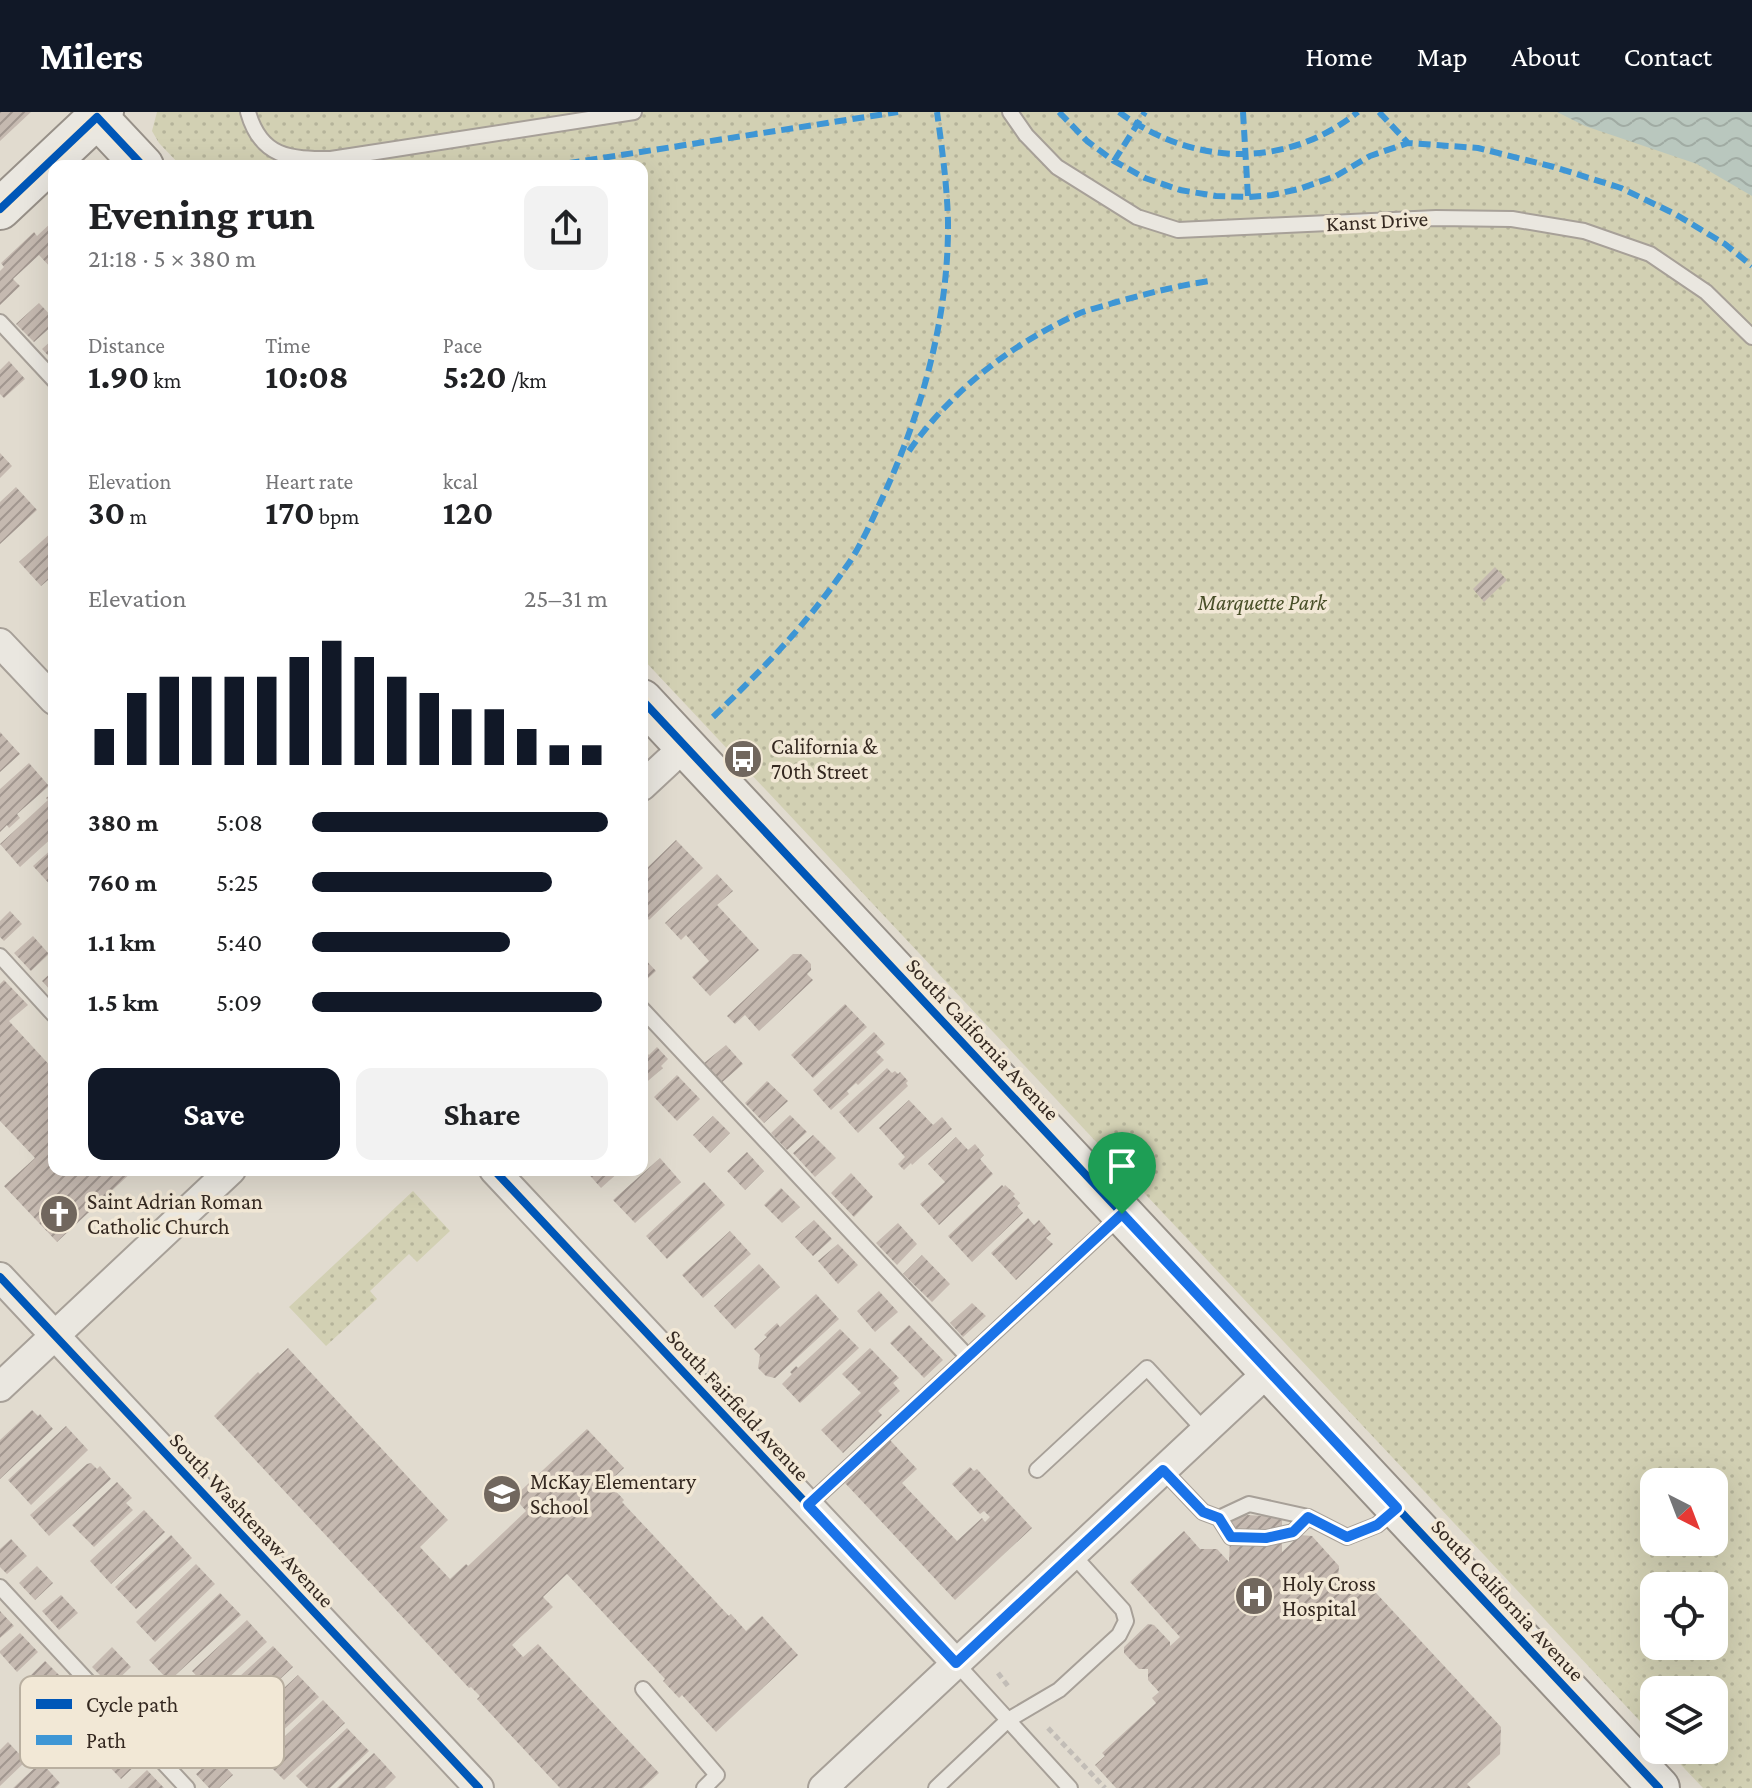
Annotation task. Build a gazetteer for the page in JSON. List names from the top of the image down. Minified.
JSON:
{"streets":{"street":["South California Avenue","South Fairfield Avenue","South Washtenaw Avenue"],"lane":["Kanst Drive"]},"parks":["Marquette Park"],"places":{"bus stop":["California & 70th Street"],"church":["Saint Adrian Roman Catholic Church"],"school or university":["McKay Elementary School"],"hospital":["Holy Cross Hospital"]},"legend":["Cycle path","Path"],"north":"bottom right","page":{"header":"Milers","nav":["Home","Map","About","Contact"],"heading":["Evening run","21:18 · 5 × 380 m"],"stats":[["Distance","1.90 km"],["Time","10:08"],["Pace","5:20 /km"],["Elevation","30 m"],["Heart rate","170 bpm"],["kcal","120"]],"chart":["Elevation","25–31 m"],"list":[{"name":"380 m","note":"5:08"},{"name":"760 m","note":"5:25"},{"name":"1.1 km","note":"5:40"},{"name":"1.5 km","note":"5:09"}],"buttons":["Save","Share"]}}
